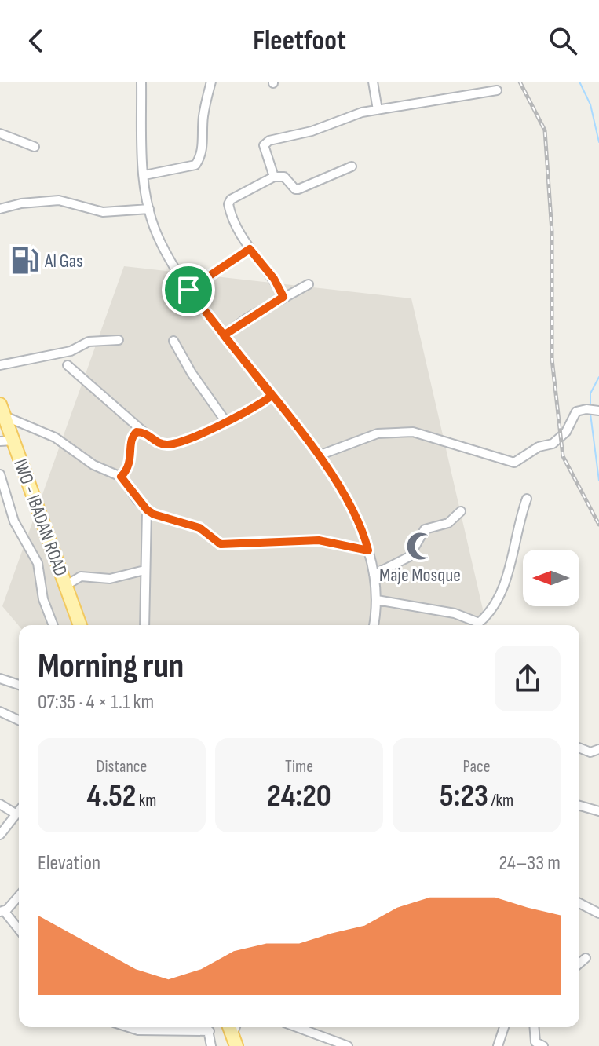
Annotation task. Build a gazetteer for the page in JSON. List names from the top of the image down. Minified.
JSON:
{"streets":{"main road":["IWO - IBADAN ROAD"]},"places":{"fuel station":["Al Gas"],"mosque":["Maje Mosque"]},"north":"left","page":{"header":"Fleetfoot","heading":["Morning run","07:35 · 4 × 1.1 km"],"stats":[["Distance","4.52 km"],["Time","24:20"],["Pace","5:23 /km"]],"chart":["Elevation","24–33 m"]}}
